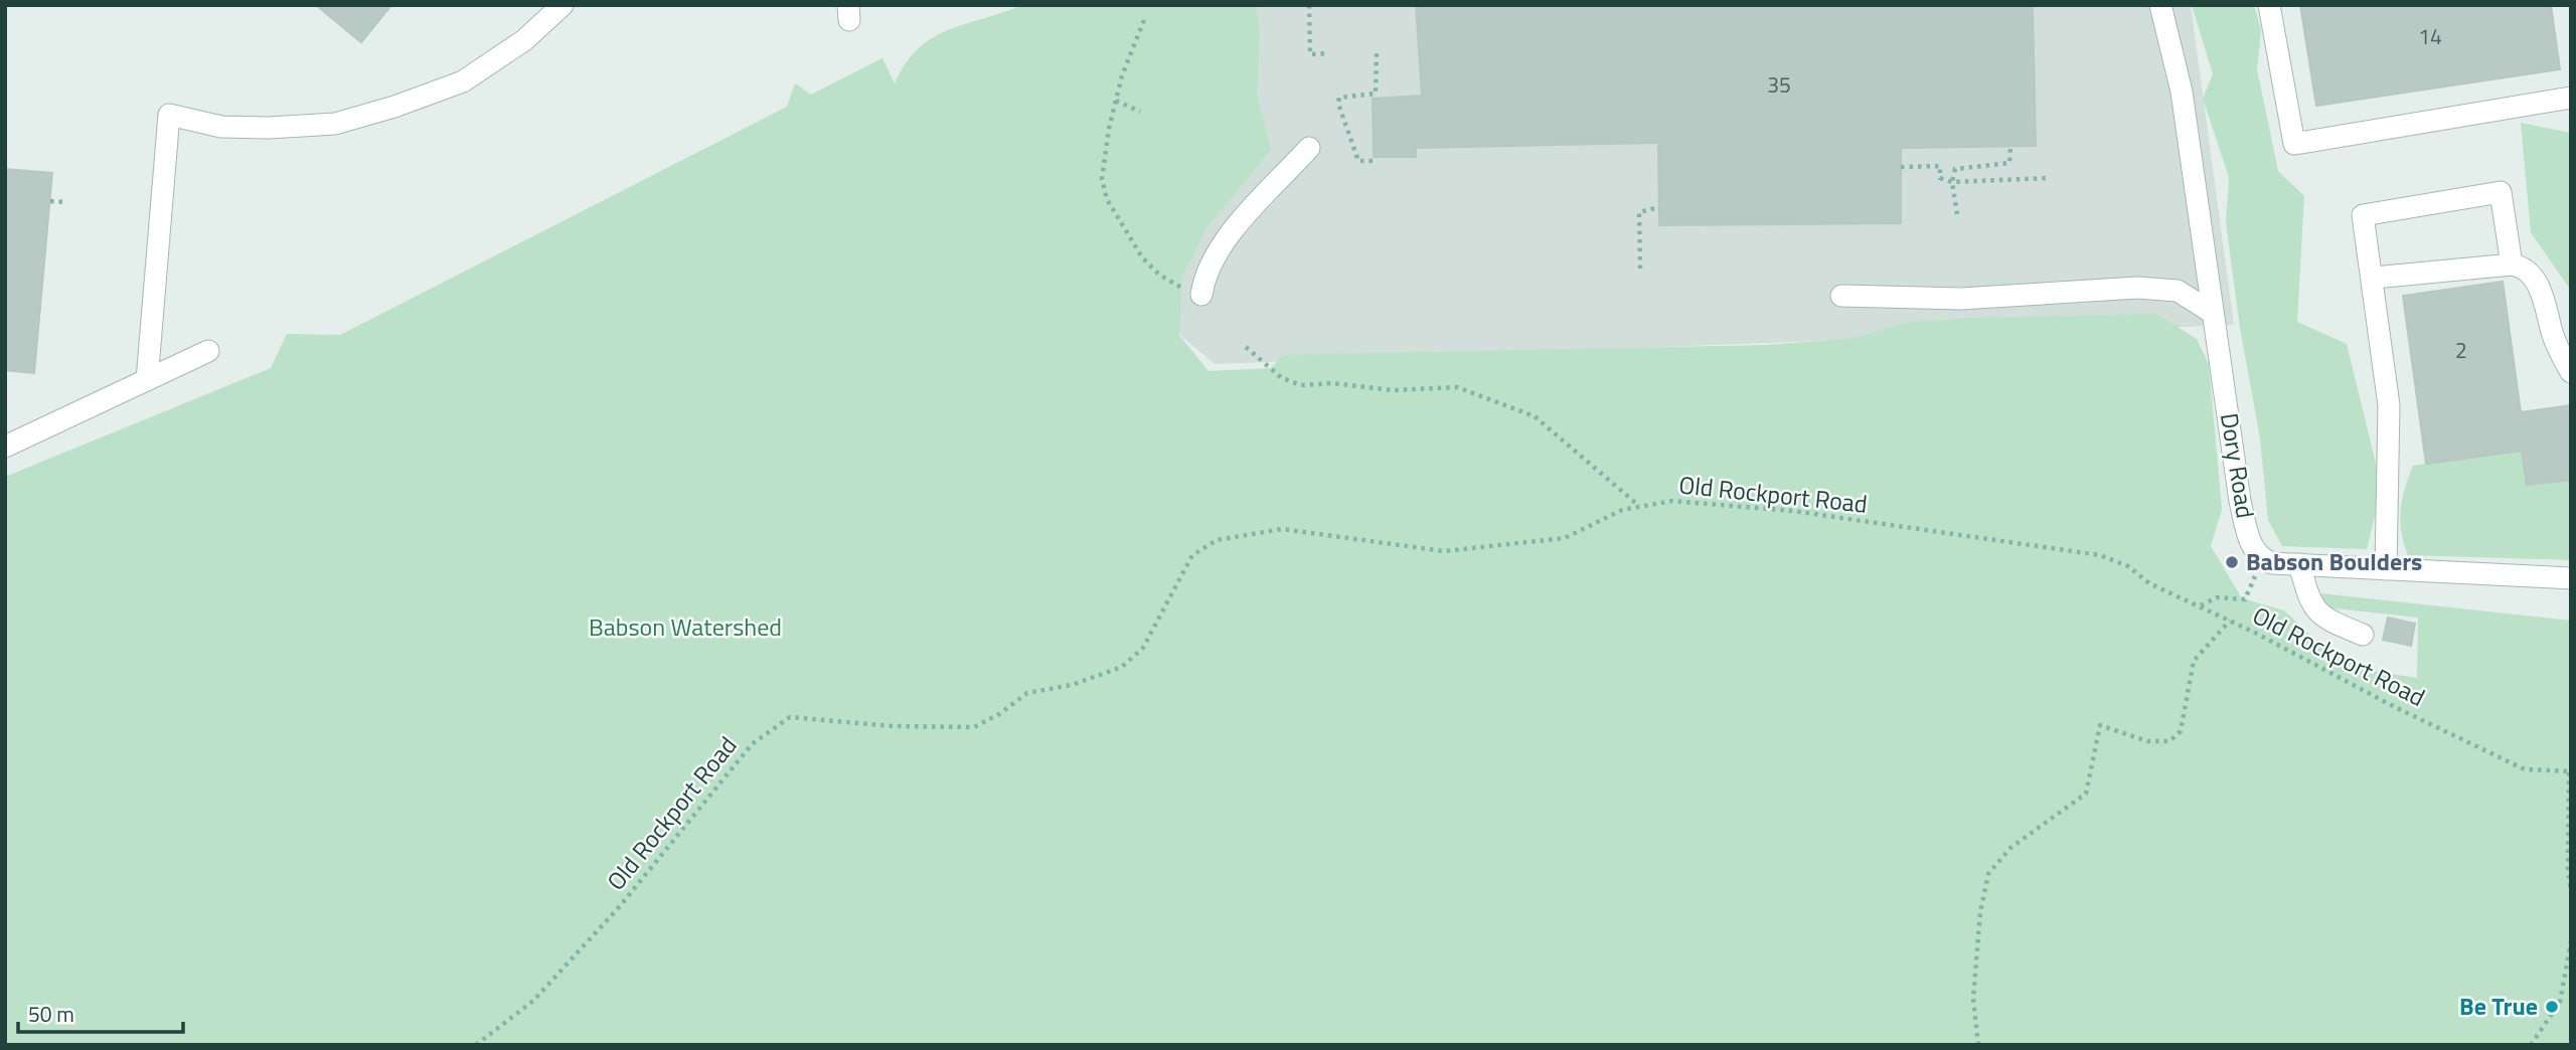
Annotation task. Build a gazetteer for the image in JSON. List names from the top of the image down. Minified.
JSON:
{"streets":{"street":["Dory Road"],"path":["Old Rockport Road"]},"parks":["Babson Watershed"],"places":["Babson Boulders","Be True"],"house_numbers":["14","35","2"],"scale_bar":"50 m"}
